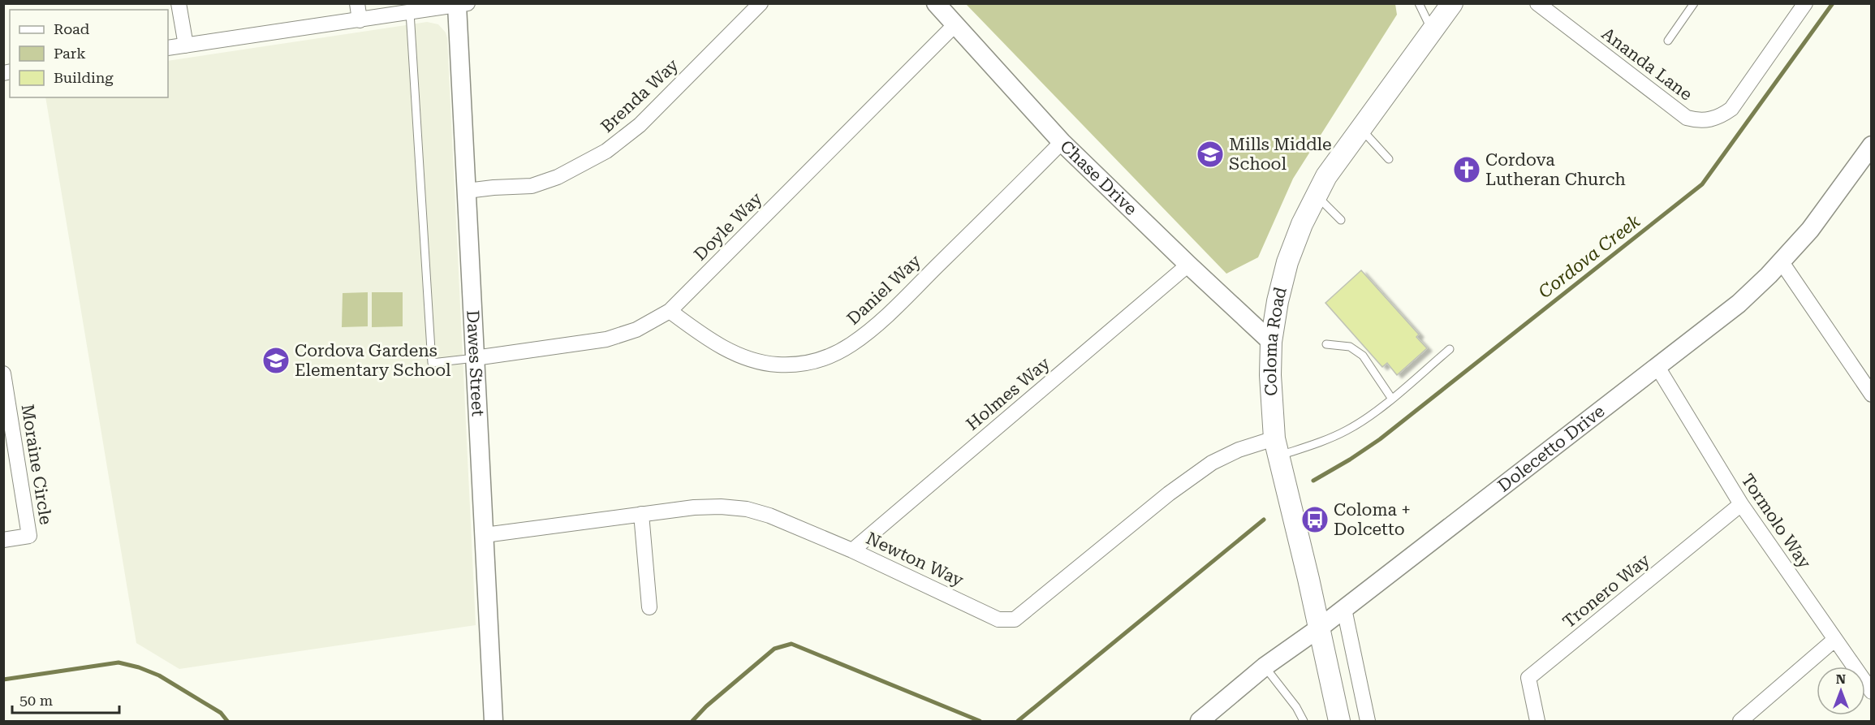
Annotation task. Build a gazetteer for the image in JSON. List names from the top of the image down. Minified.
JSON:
{"streets":{"main road":["Coloma Road"],"street":["Ananda Lane","Brenda Way","Chase Drive","Doyle Way","Daniel Way","Dawes Street","Holmes Way","Dolecetto Drive","Moraine Circle","Tormolo Way","Newton Way","Tronero Way"]},"crossings":[["Brenda Way","Dawes Street"],["Chase Drive","Doyle Way"],["Chase Drive","Daniel Way"],["Chase Drive","Coloma Road"],["Chase Drive","Holmes Way"],["Doyle Way","Daniel Way"],["Doyle Way","Dawes Street"],["Coloma Road","Dolecetto Drive"],["Coloma Road","Newton Way"],["Dawes Street","Newton Way"],["Holmes Way","Newton Way"],["Dolecetto Drive","Tormolo Way"],["Tormolo Way","Tronero Way"]],"water":["Cordova Creek"],"places":{"school or university":["Mills Middle School","Cordova Gardens Elementary School"],"church":["Cordova Lutheran Church"],"bus stop":["Coloma + Dolcetto"]},"legend":["Road","Park","Building"],"scale_bar":"50 m","north":"top"}
